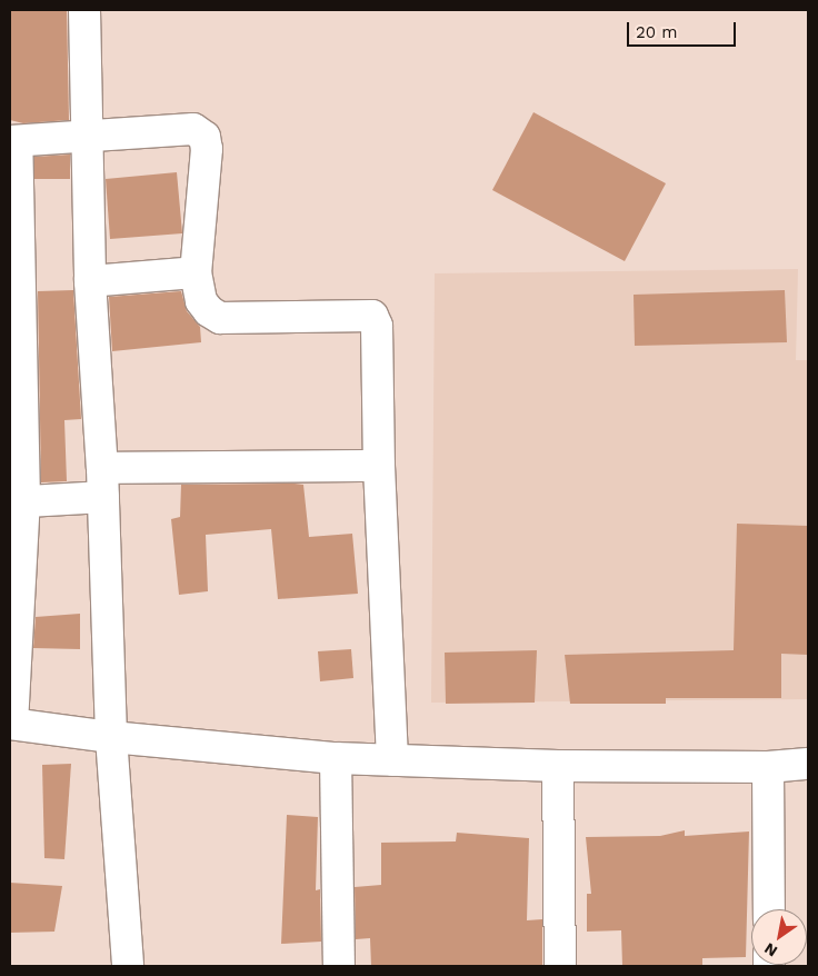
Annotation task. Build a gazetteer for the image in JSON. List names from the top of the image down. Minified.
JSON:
{"scale_bar":"20 m","north":"bottom left"}
